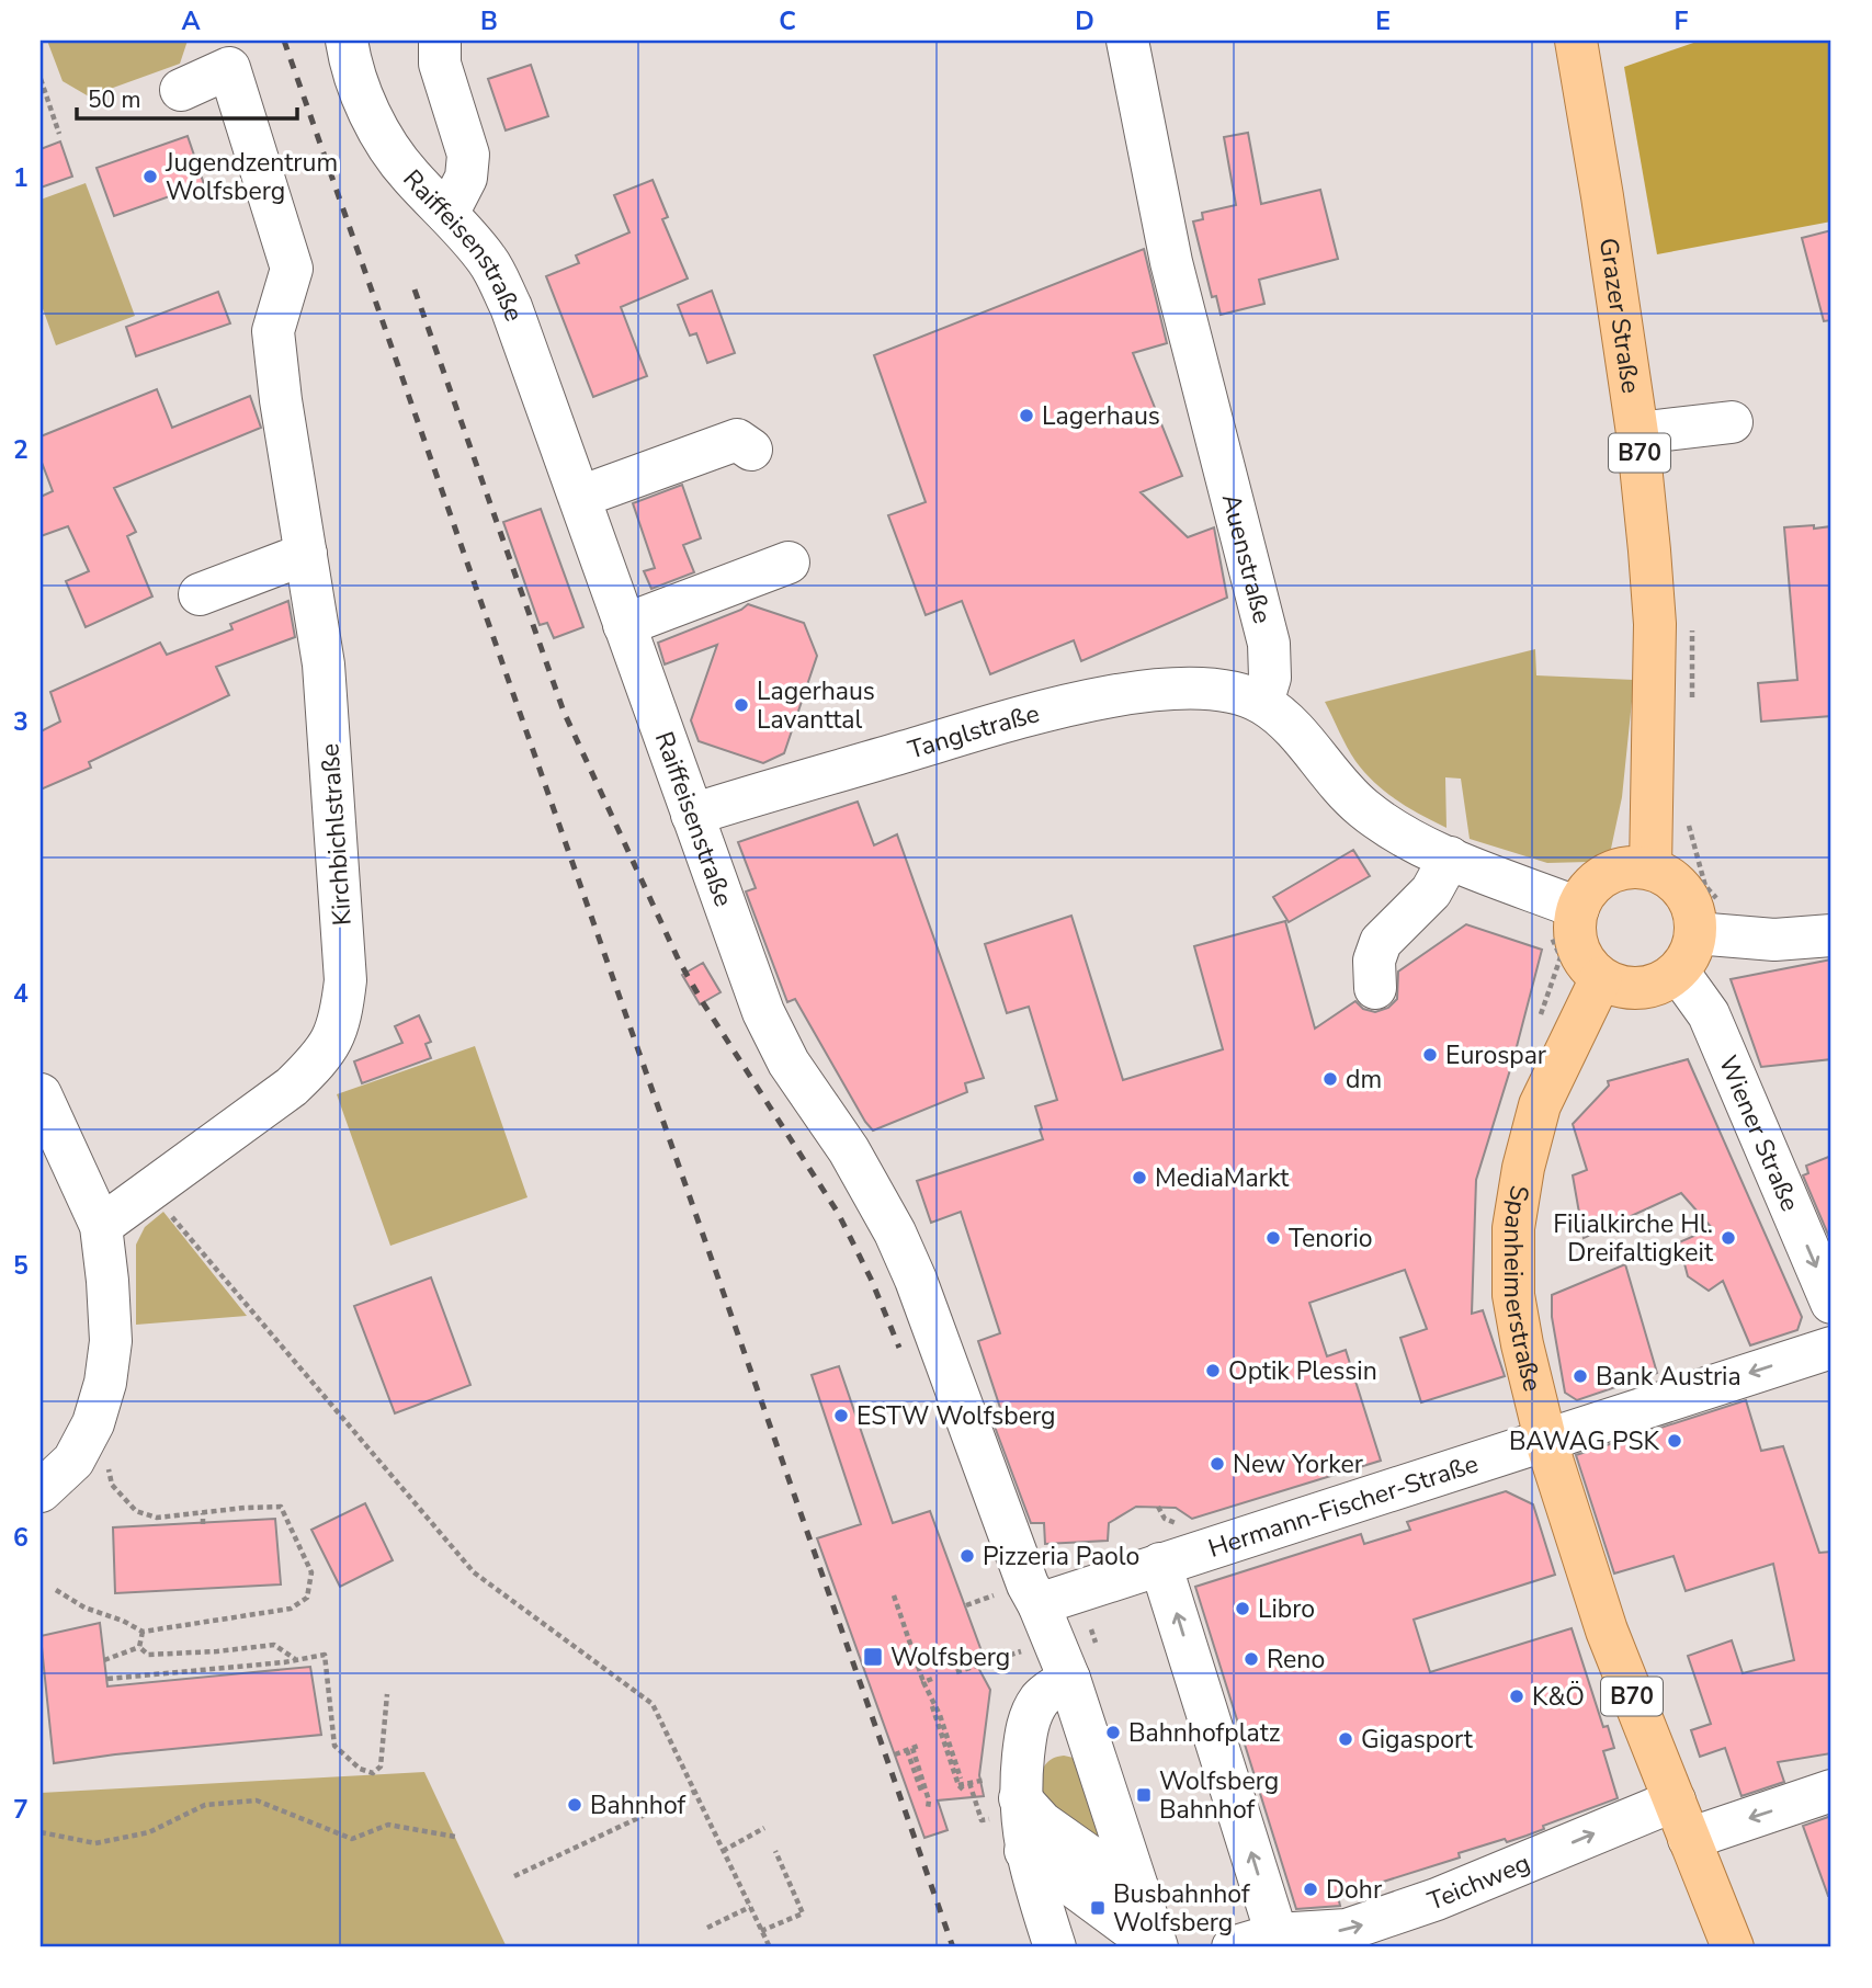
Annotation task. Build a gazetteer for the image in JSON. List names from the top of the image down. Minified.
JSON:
{"streets":{"main road":["Grazer Straße","B70","Spanheimerstraße"],"street":["Raiffeisenstraße","Auenstraße","Tanglstraße","Kirchbichlstraße","Wiener Straße","Hermann-Fischer-Straße","Teichweg"]},"crossings":[["Raiffeisenstraße","Tanglstraße"],["Grazer Straße","Wiener Straße"],["Grazer Straße","Spanheimerstraße"],["Auenstraße","Tanglstraße"],["Wiener Straße","Spanheimerstraße"],["Spanheimerstraße","Hermann-Fischer-Straße"],["Spanheimerstraße","Teichweg"]],"one_way":["Wiener Straße","Hermann-Fischer-Straße","Teichweg"],"places":{"other":["Jugendzentrum Wolfsberg","Lagerhaus","Lagerhaus Lavanttal","Eurospar","dm","MediaMarkt","Tenorio","Filialkirche Hl. Dreifaltigkeit","Optik Plessin","Bank Austria","ESTW Wolfsberg","BAWAG PSK","New Yorker","Pizzeria Paolo","Libro","Reno","K&Ö","Bahnhofplatz","Gigasport","Bahnhof","Dohr"],"transit":["Wolfsberg","Wolfsberg Bahnhof","Busbahnhof Wolfsberg"]},"scale_bar":"50 m","grid":{"columns":["A","B","C","D","E","F"],"rows":["1","2","3","4","5","6","7"]}}
